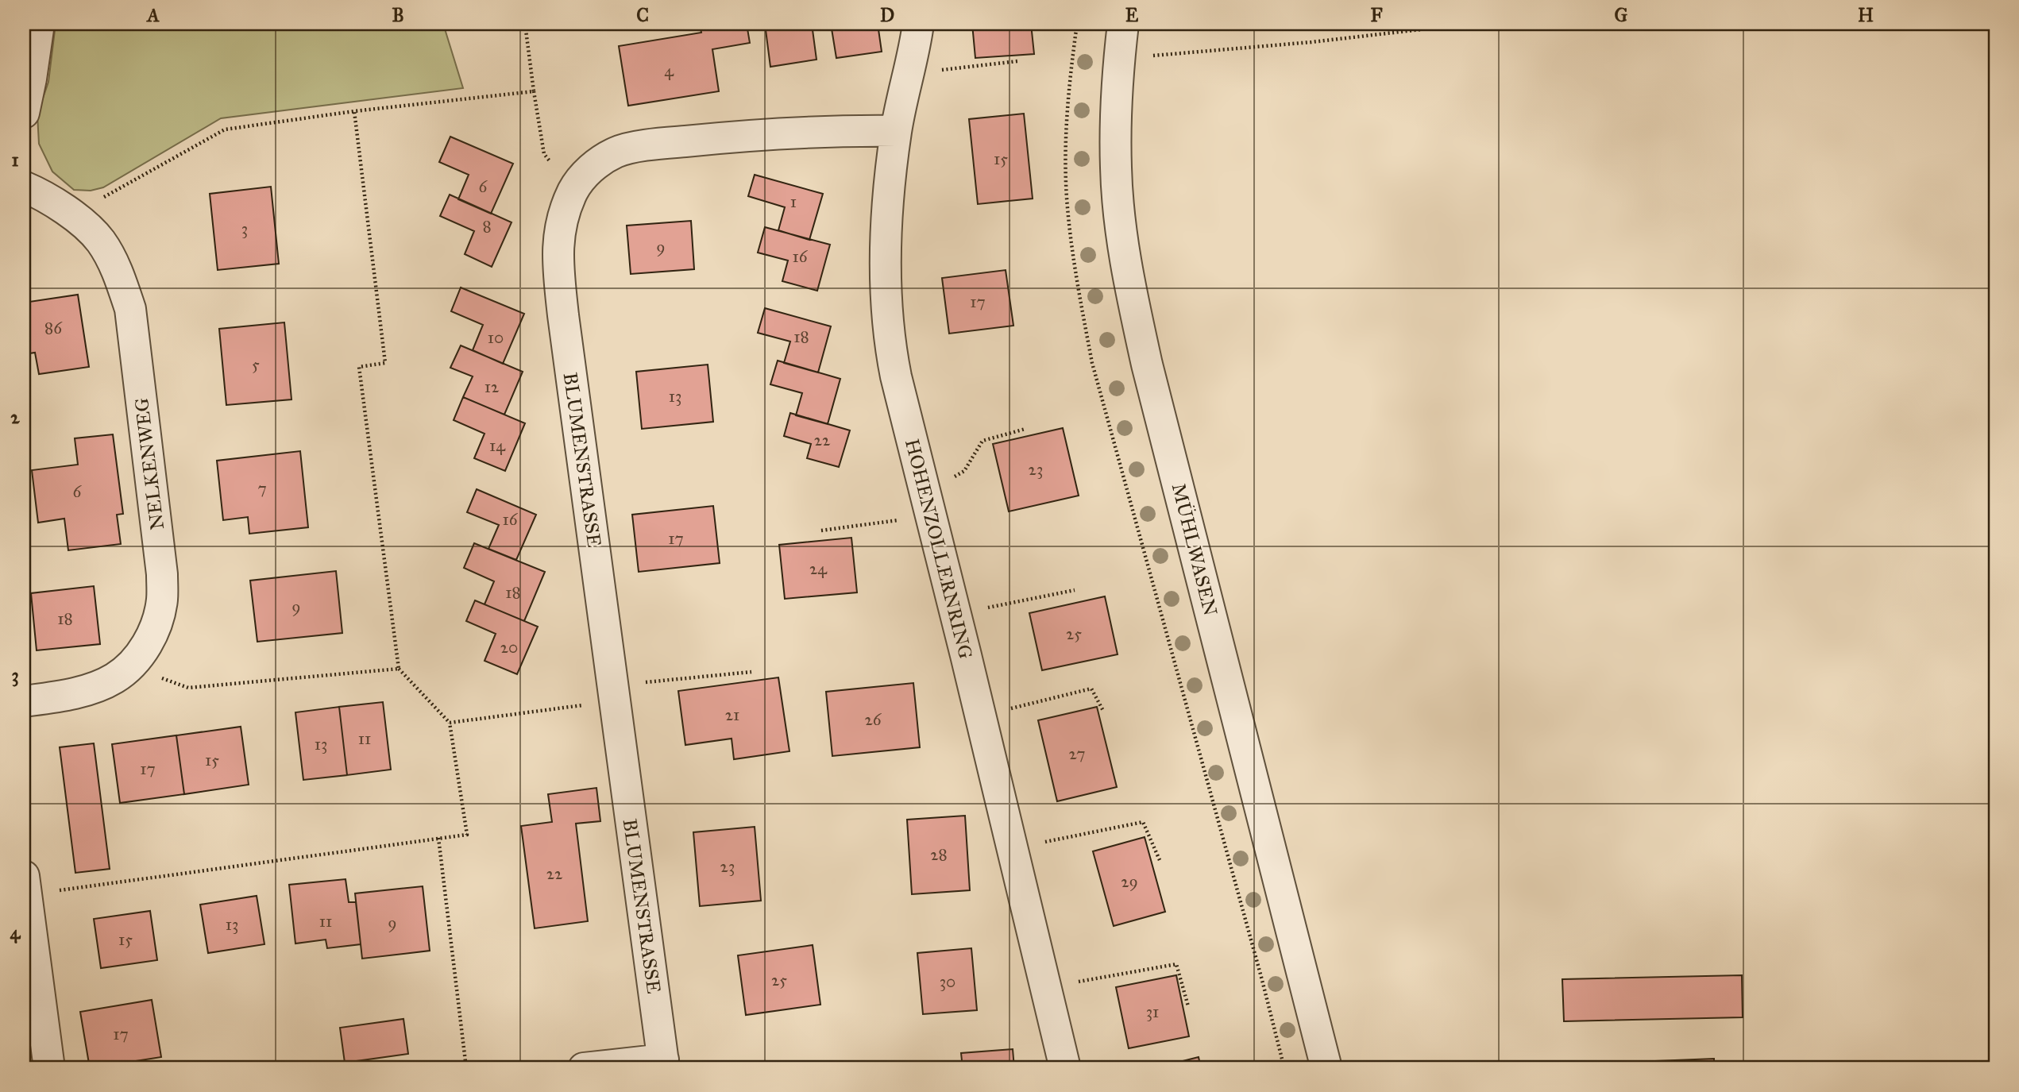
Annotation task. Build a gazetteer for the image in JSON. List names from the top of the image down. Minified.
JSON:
{"streets":{"street":["BLUMENSTRASSE","NELKENWEG","HOHENZOLLERNRING","MÜHLWASEN"]},"crossings":[["BLUMENSTRASSE","HOHENZOLLERNRING"]],"house_numbers":["4","15","6","1","8","3","9","16","17","86","18","10","5","12","13","22","14","23","7","6","16","17","24","18","9","18","25","20","21","26","11","13","27","15","17","28","23","22","29","11","9","13","15","25","30","31","17"],"grid":{"columns":["A","B","C","D","E","F","G","H"],"rows":["1","2","3","4"]}}
